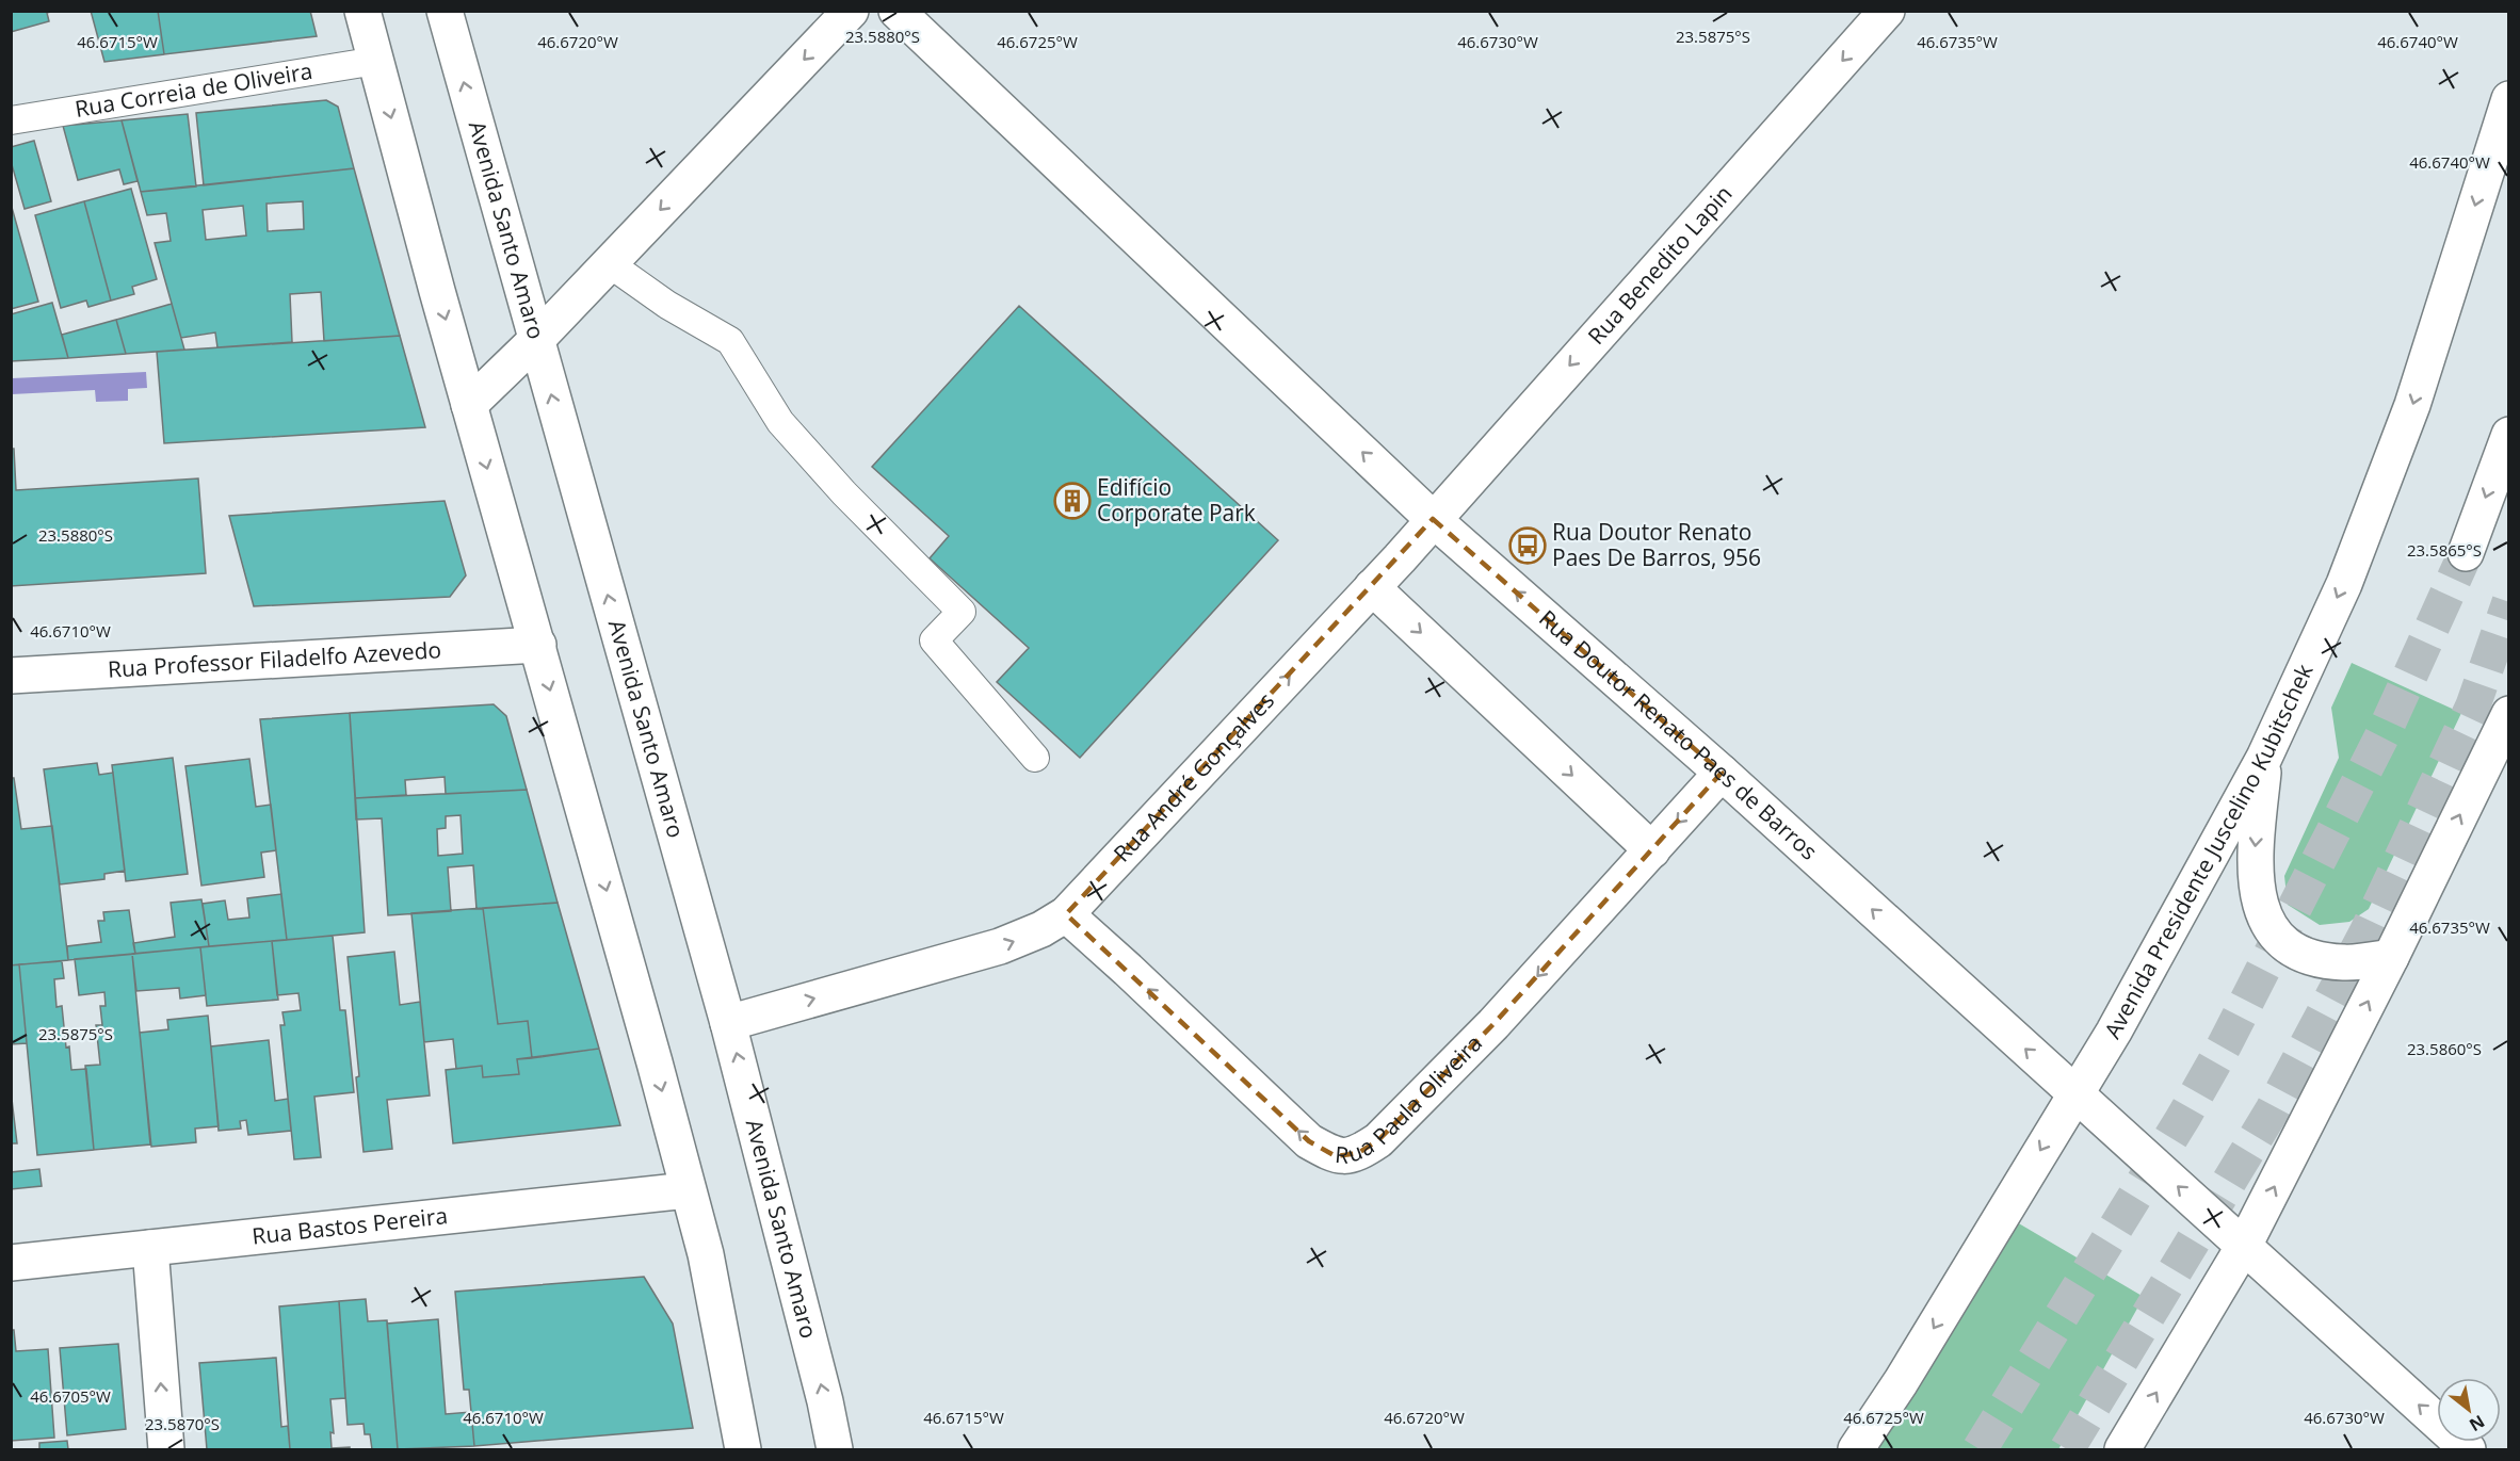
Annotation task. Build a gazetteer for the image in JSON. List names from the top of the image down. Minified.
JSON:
{"streets":{"main road":["Avenida Santo Amaro","Rua Benedito Lapin","Rua Professor Filadelfo Azevedo","Rua Doutor Renato Paes de Barros","Rua André Gonçalves","Avenida Presidente Juscelino Kubitschek","Rua Paula Oliveira","Rua Bastos Pereira"],"lane":["Rua Correia de Oliveira"]},"crossings":[["Avenida Santo Amaro","Rua André Gonçalves"],["Rua Benedito Lapin","Rua Doutor Renato Paes de Barros"],["Rua Benedito Lapin","Rua André Gonçalves"],["Rua Doutor Renato Paes de Barros","Rua André Gonçalves"],["Rua Doutor Renato Paes de Barros","Avenida Presidente Juscelino Kubitschek"],["Rua Doutor Renato Paes de Barros","Rua Paula Oliveira"],["Rua André Gonçalves","Rua Paula Oliveira"]],"one_way":["Rua Benedito Lapin","Rua Doutor Renato Paes de Barros","Rua André Gonçalves"],"places":{"building":["Edifício Corporate Park"],"bus stop":["Rua Doutor Renato Paes De Barros, 956"]},"north":"bottom right","coordinates":["23.5880°S","23.5875°S","46.6715°W","46.6720°W","46.6725°W","46.6730°W","46.6735°W","46.6740°W","23.5865°S","46.6710°W","23.5860°S","46.6705°W","23.5870°S"]}
